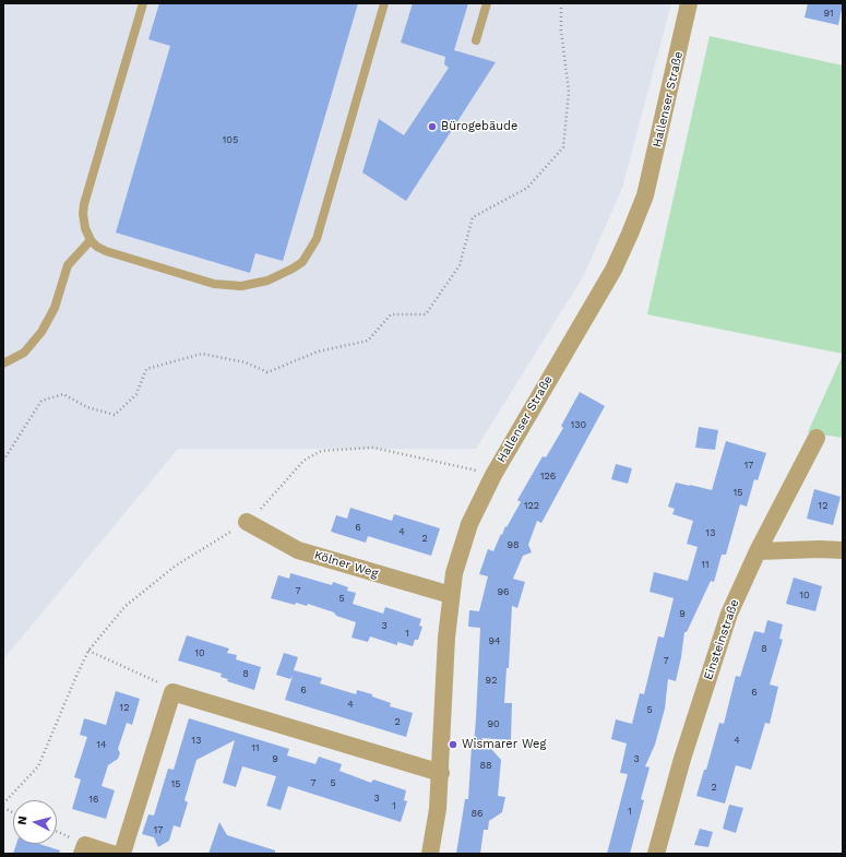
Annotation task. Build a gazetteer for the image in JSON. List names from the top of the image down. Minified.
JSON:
{"streets":{"street":["Hallenser Straße","Kölner Weg","Einsteinstraße"]},"crossings":[["Hallenser Straße","Kölner Weg"]],"places":["Bürogebäude","Wismarer Weg"],"house_numbers":["91","105","130","17","126","15","122","12","6","4","13","2","98","11","7","96","10","5","9","3","1","94","8","10","7","8","92","6","6","4","12","5","2","90","13","4","14","11","9","3","88","7","5","15","2","3","16","1","1","86","17"],"north":"left"}
